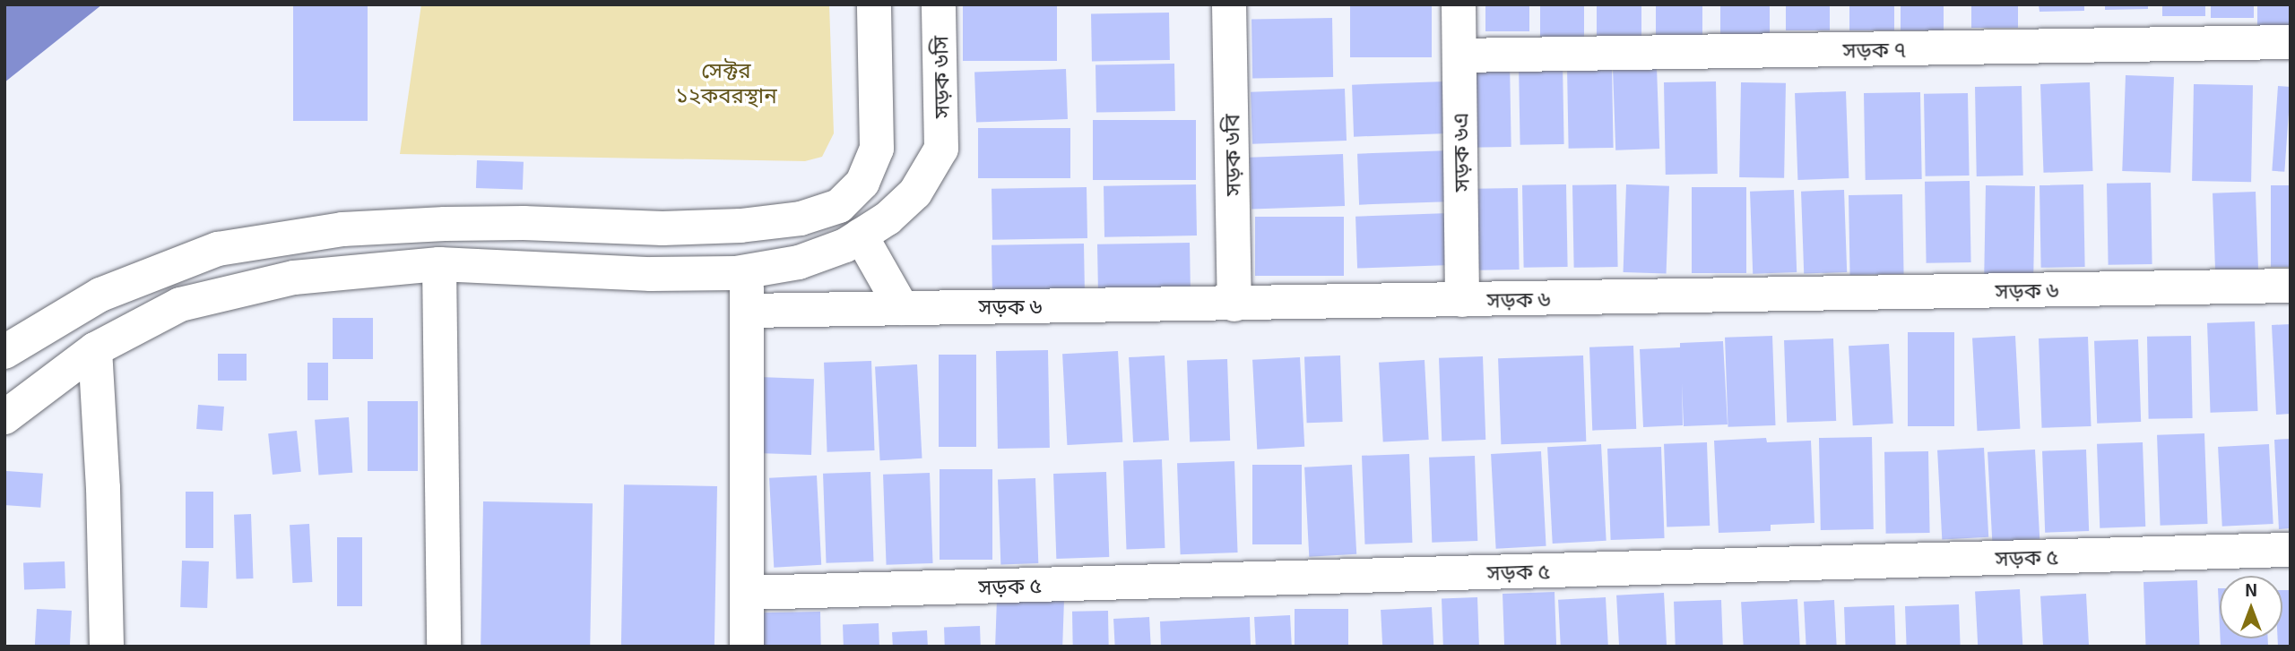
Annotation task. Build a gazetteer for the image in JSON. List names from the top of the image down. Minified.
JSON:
{"streets":{"street":["সড়ক ৭","সড়ক ৬সি","সড়ক ৬এ","সড়ক ৬বি","সড়ক ৬","সড়ক ৫"]},"crossings":[["সড়ক ৭","সড়ক ৬এ"],["সড়ক ৬এ","সড়ক ৬"],["সড়ক ৬বি","সড়ক ৬"]],"parks":["সেক্টর ১২কবরস্থান"],"north":"top"}
